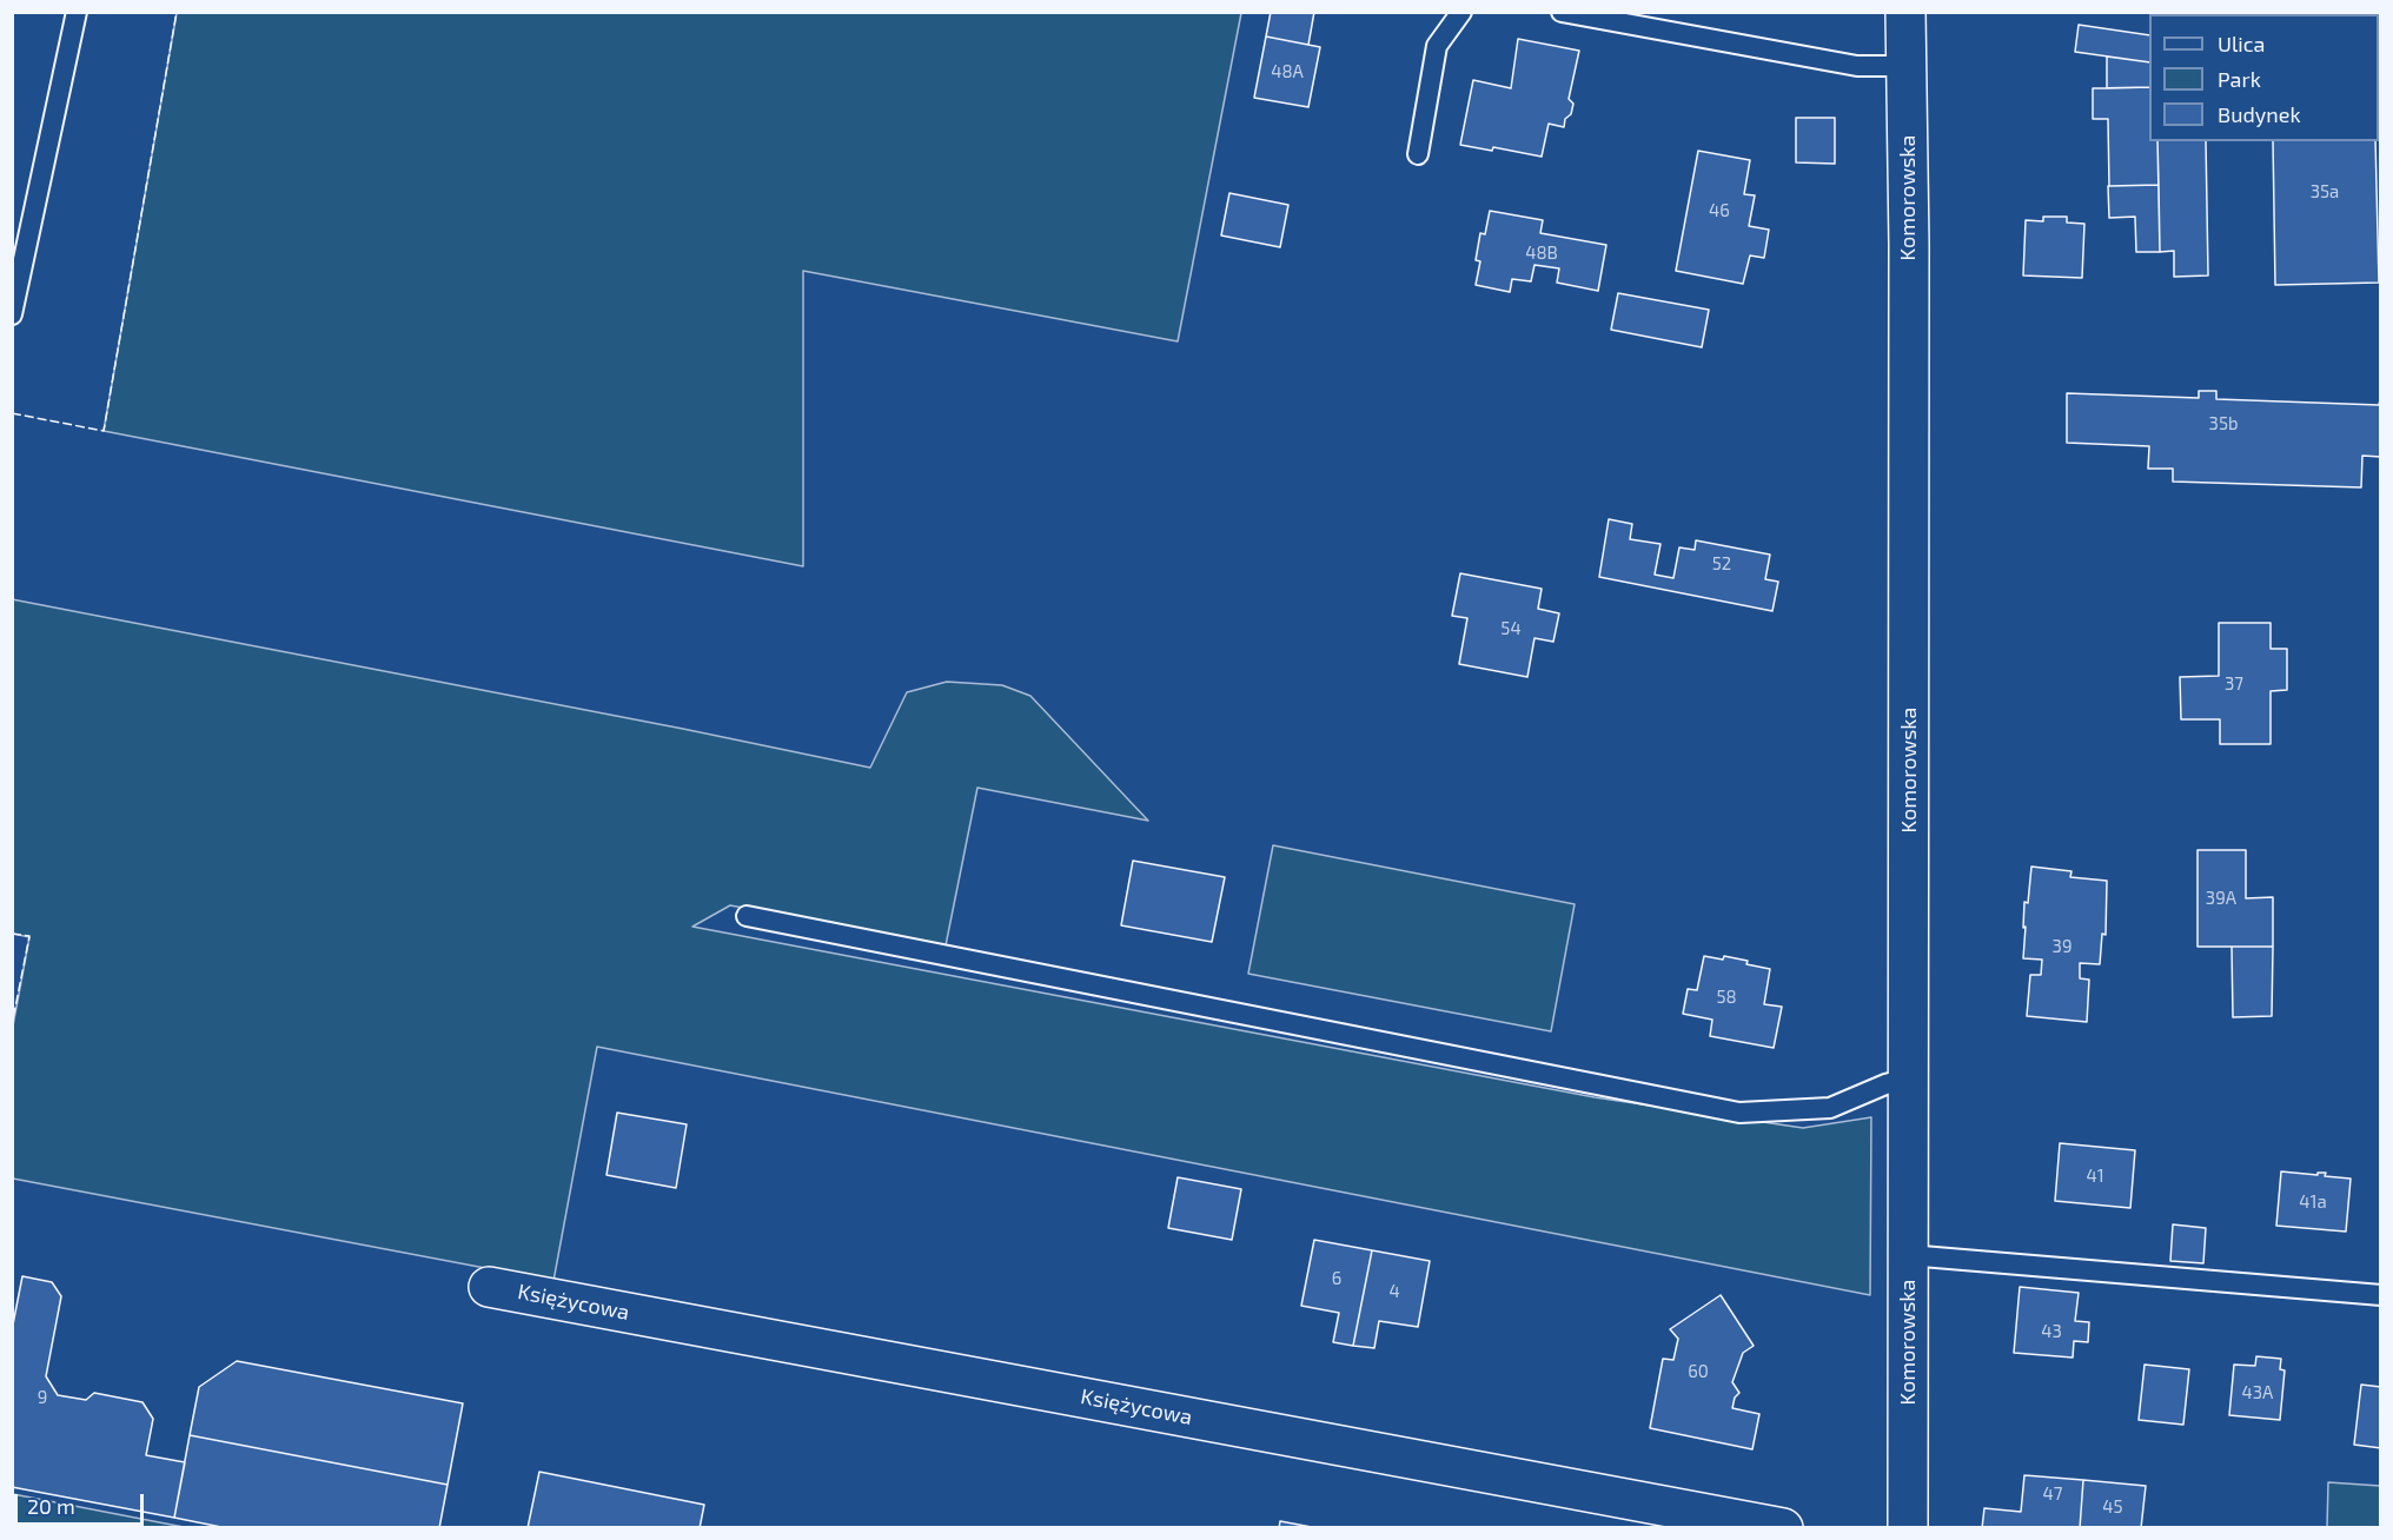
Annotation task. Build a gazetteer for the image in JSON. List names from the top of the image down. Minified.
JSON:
{"streets":{"street":["Komorowska","Księżycowa"]},"house_numbers":["48A","35a","46","48B","35b","52","54","37","39A","39","58","41","41a","6","4","43","60","43A","9","47","45"],"legend":["Ulica","Park","Budynek"],"scale_bar":"20 m"}
